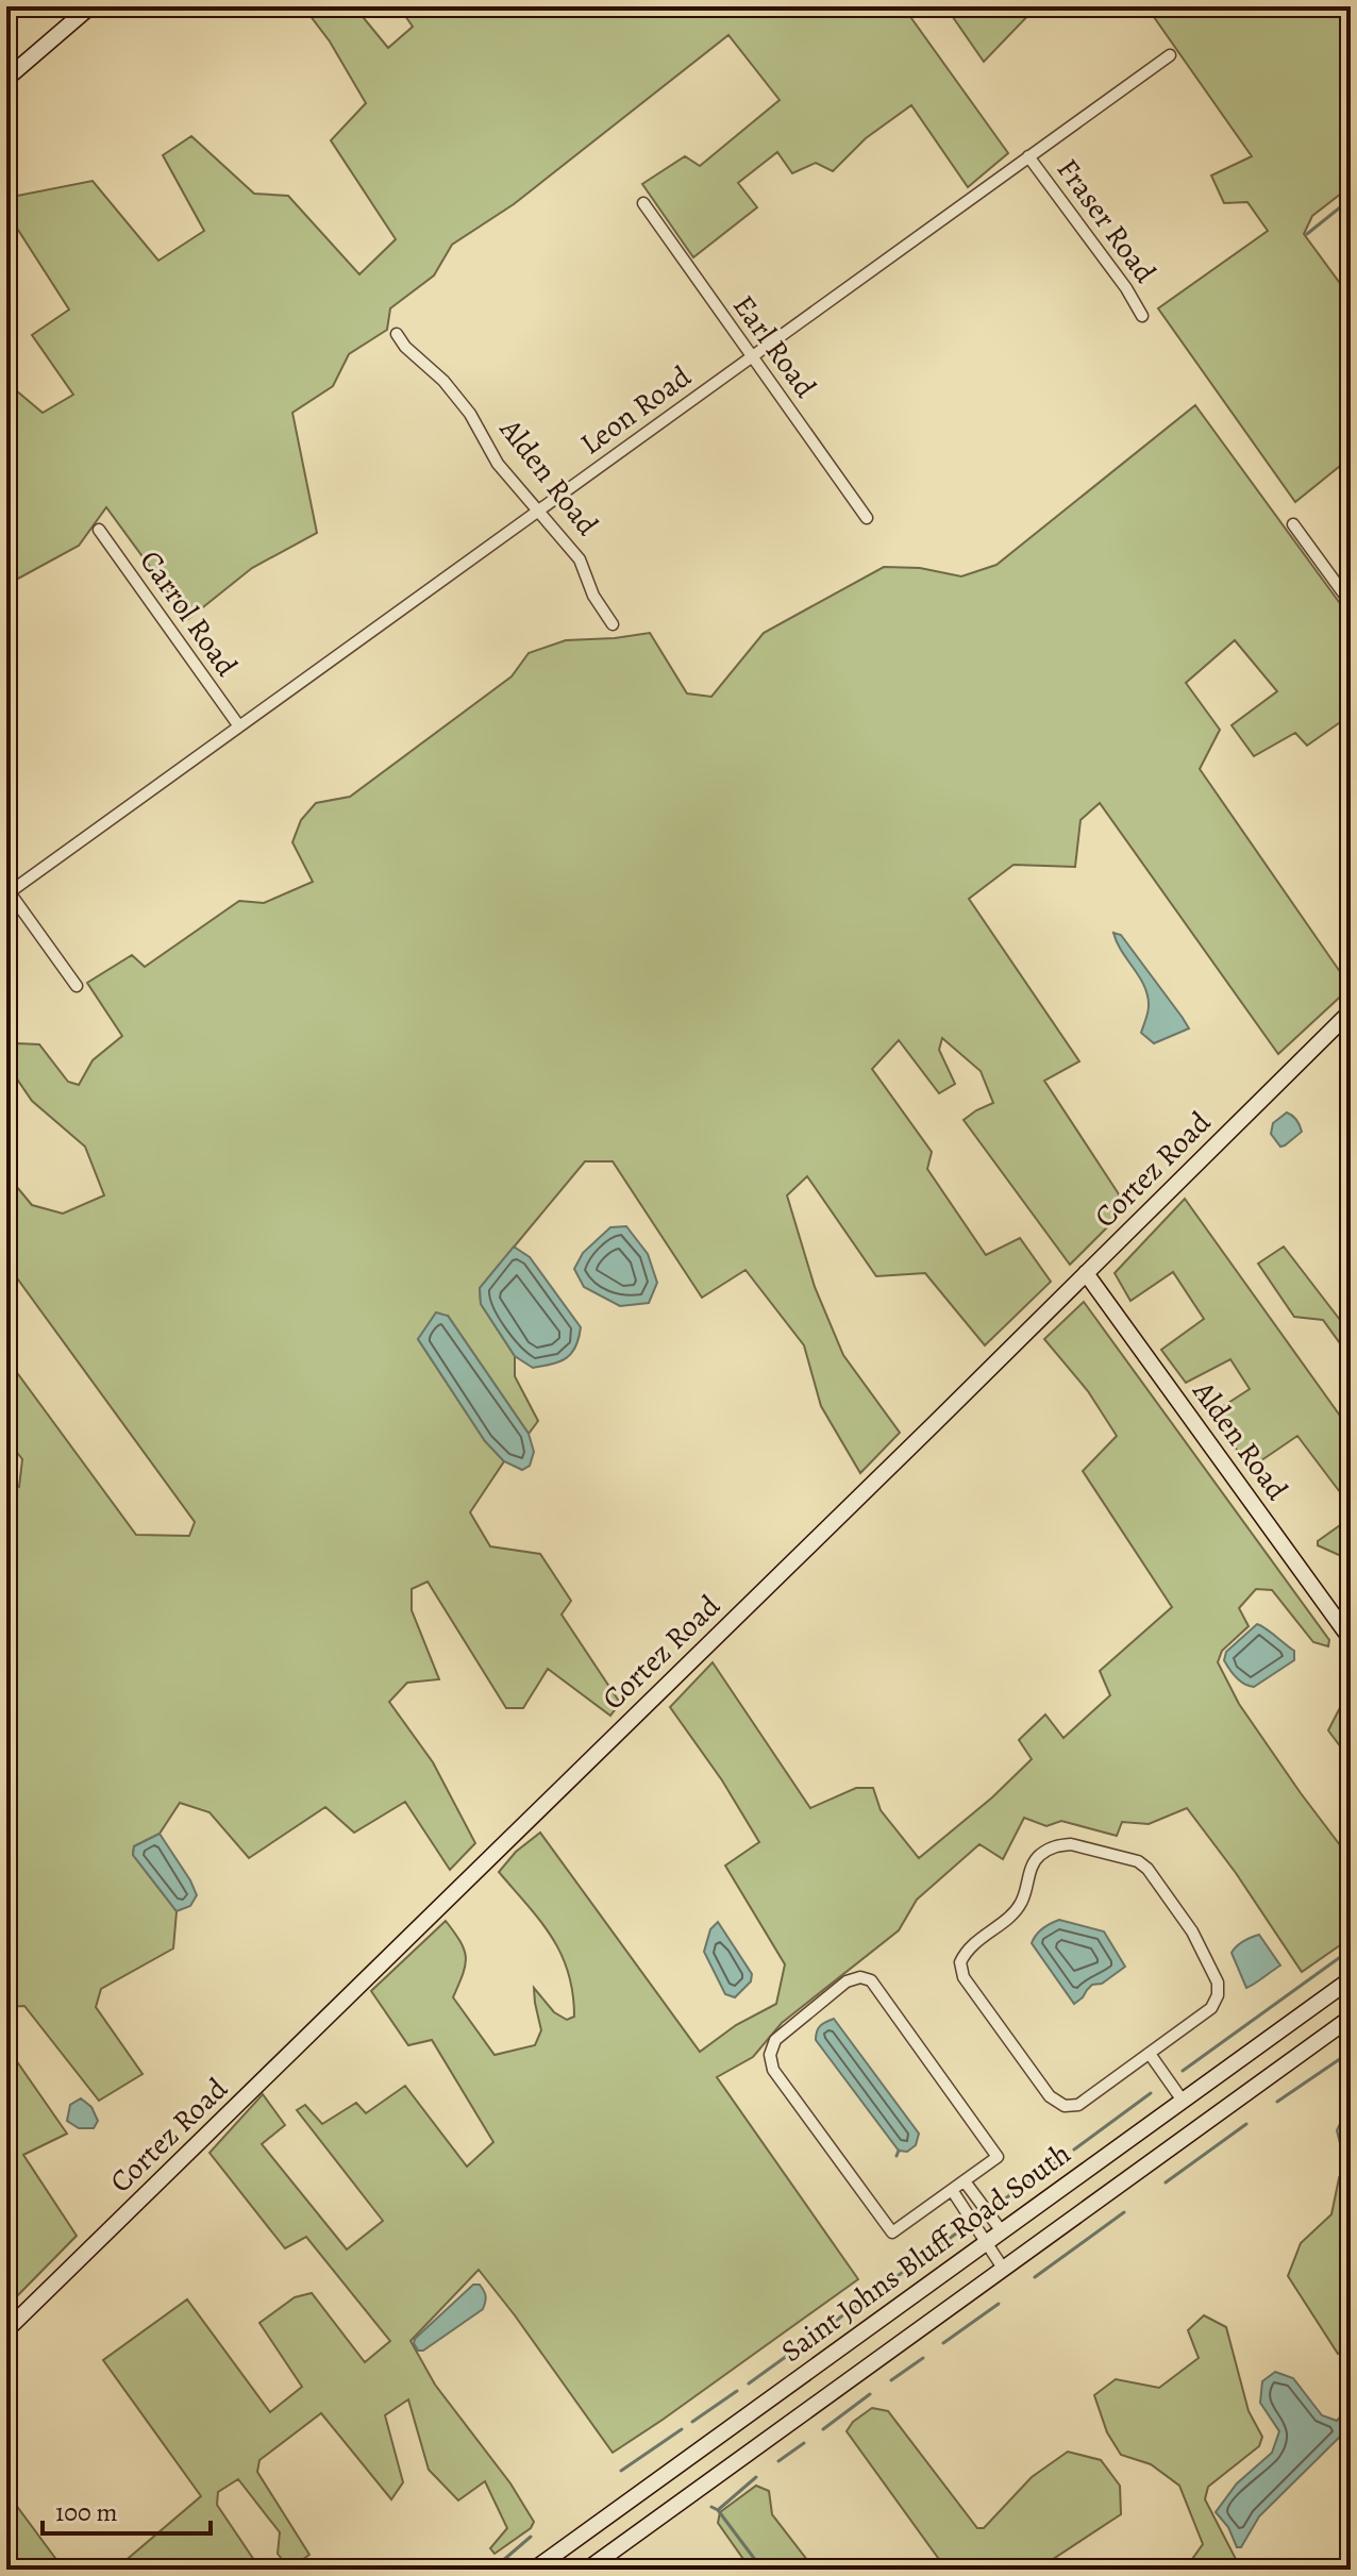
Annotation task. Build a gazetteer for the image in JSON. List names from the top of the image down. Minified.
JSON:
{"streets":{"street":["Fraser Road","Earl Road","Leon Road","Alden Road","Carrol Road","Cortez Road","Saint Johns Bluff Road South"]},"crossings":[["Fraser Road","Leon Road"],["Earl Road","Leon Road"],["Leon Road","Alden Road"],["Leon Road","Carrol Road"],["Alden Road","Cortez Road"]],"scale_bar":"100 m"}
